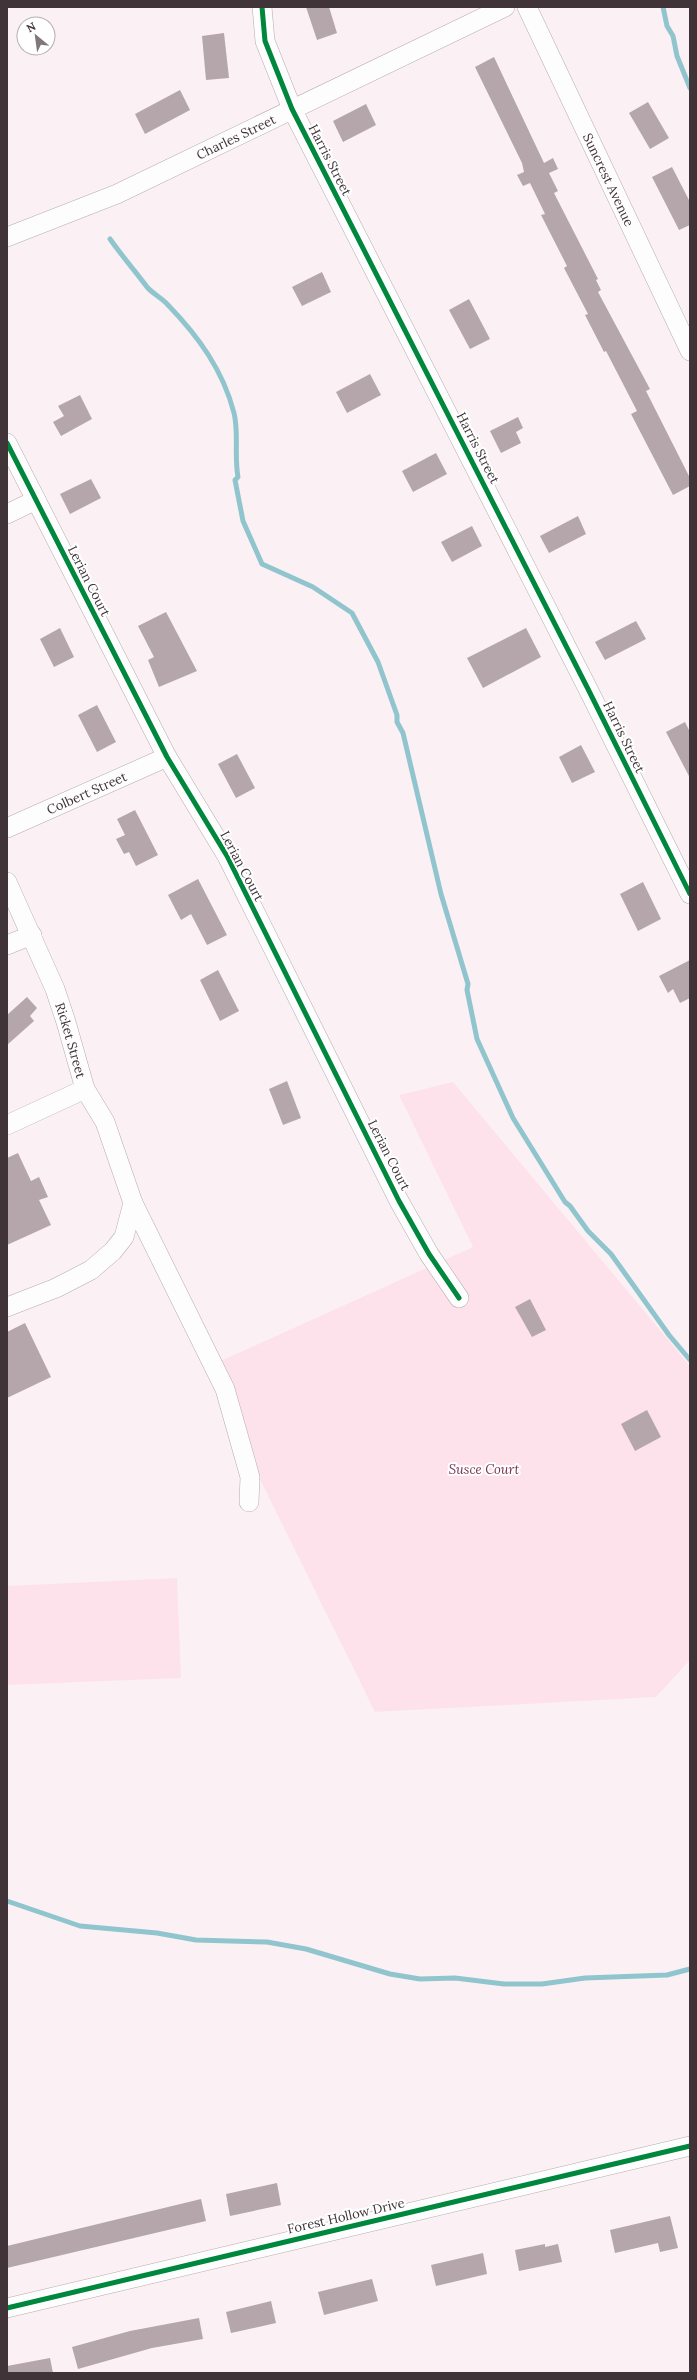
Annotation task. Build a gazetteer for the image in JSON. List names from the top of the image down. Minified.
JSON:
{"streets":{"street":["Charles Street","Harris Street","Suncrest Avenue","Lerian Court","Colbert Street","Ricket Street","Forest Hollow Drive"]},"crossings":[["Charles Street","Harris Street"],["Lerian Court","Colbert Street"]],"parks":["Susce Court"],"north":"top left"}
